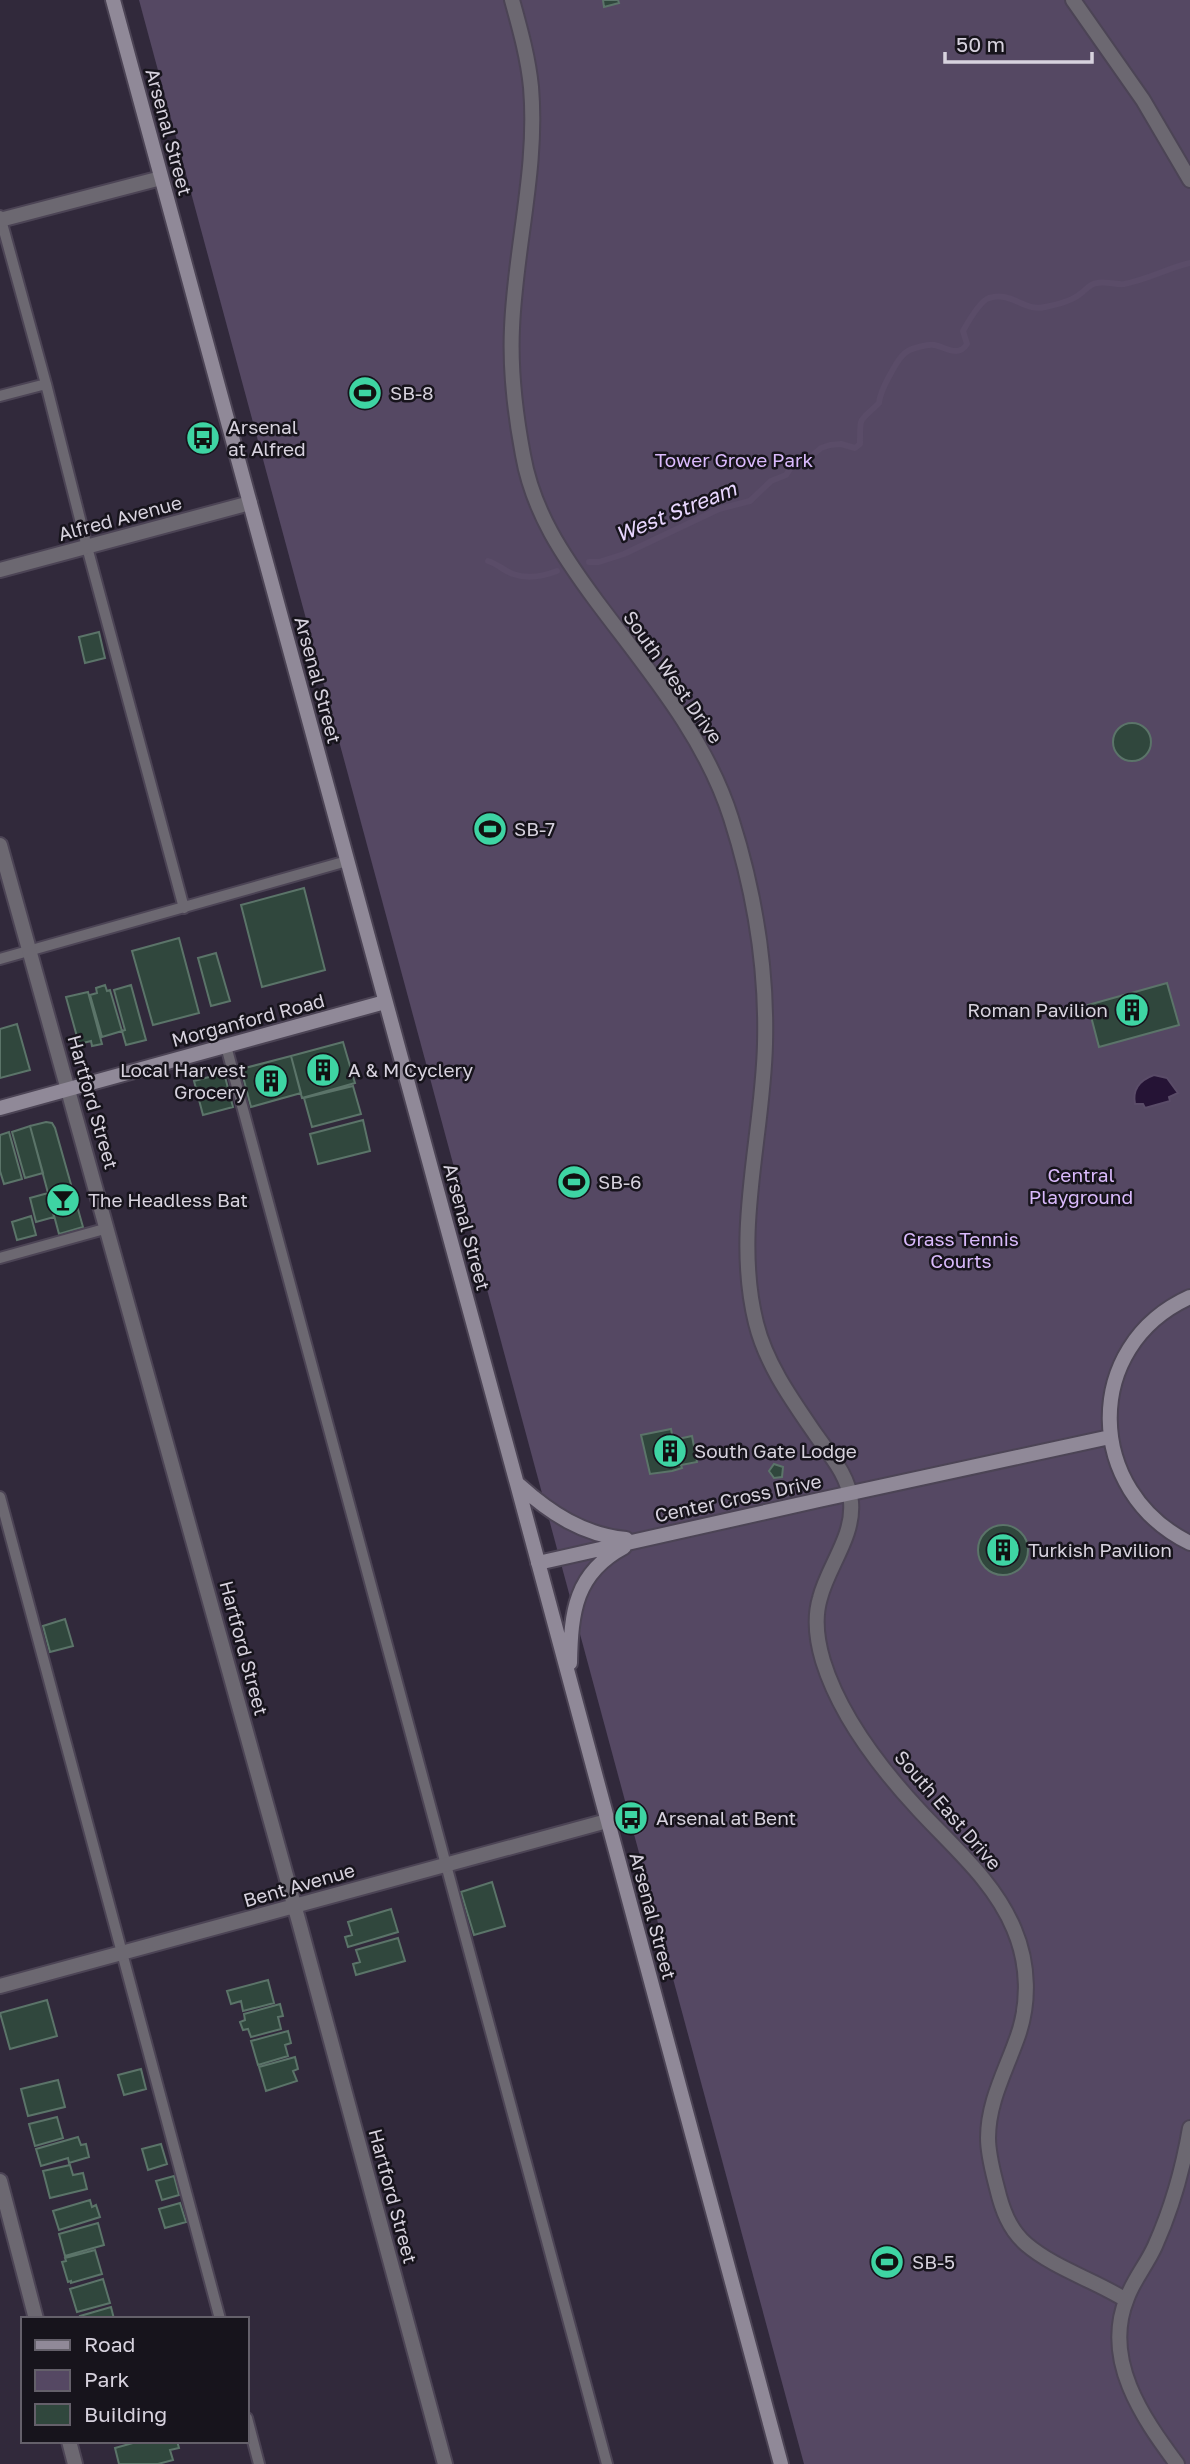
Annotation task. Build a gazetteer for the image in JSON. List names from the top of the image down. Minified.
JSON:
{"streets":{"main road":["Arsenal Street","Morganford Road","Center Cross Drive"],"street":["Alfred Avenue","South West Drive","Hartford Street","South East Drive","Bent Avenue"]},"crossings":[["Arsenal Street","Alfred Avenue"],["Arsenal Street","Morganford Road"],["Arsenal Street","Center Cross Drive"],["Arsenal Street","Bent Avenue"],["South West Drive","Center Cross Drive"],["South West Drive","South East Drive"],["Morganford Road","Hartford Street"],["Hartford Street","Bent Avenue"],["Center Cross Drive","South East Drive"]],"water":["West Stream"],"parks":["Tower Grove Park","Central Playground","Grass Tennis Courts"],"places":{"sports":["SB-8","SB-7","SB-6","SB-5"],"bus stop":["Arsenal at Alfred","Arsenal at Bent"],"building":["Roman Pavilion","A & M Cyclery","Local Harvest Grocery","South Gate Lodge","Turkish Pavilion"],"bar":["The Headless Bat"]},"legend":["Road","Park","Building"],"scale_bar":"50 m"}
